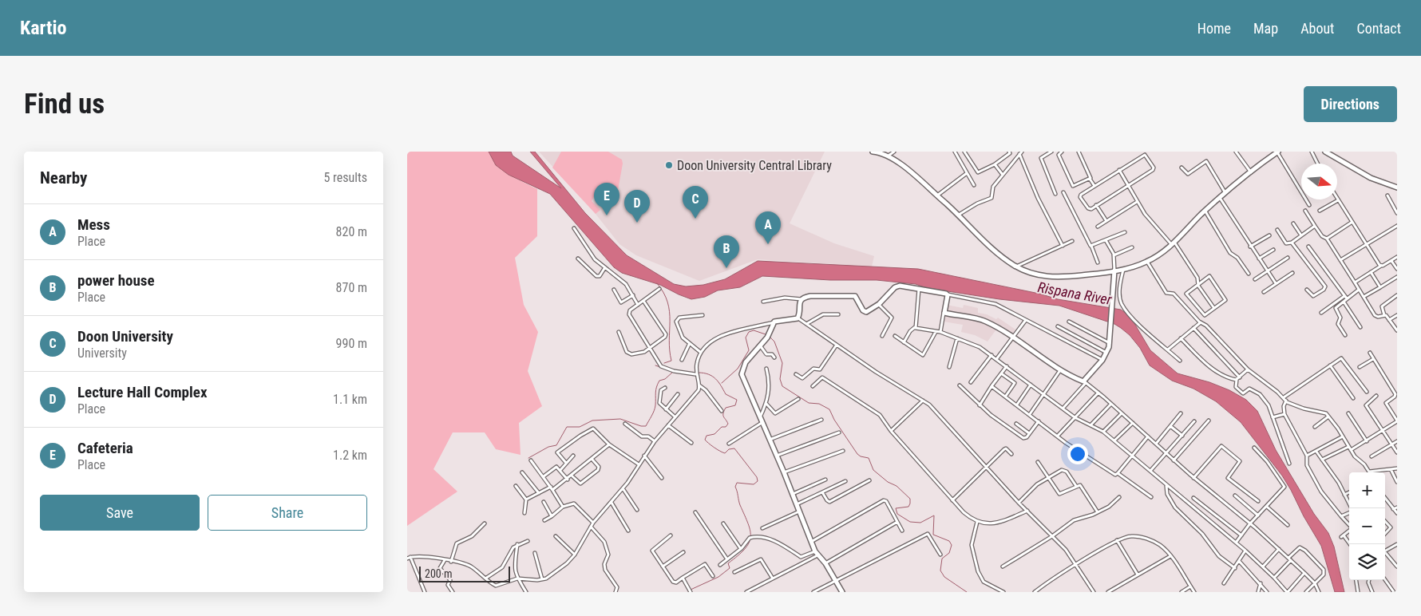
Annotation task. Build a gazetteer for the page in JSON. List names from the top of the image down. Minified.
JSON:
{"water":["Rispana River"],"places":["Doon University Central Library"],"scale_bar":"200 m","north":"right","page":{"header":"Kartio","nav":["Home","Map","About","Contact"],"buttons":["Directions",["Save","Share"]],"title":"Find us","heading":["Nearby","5 results"],"pins":["E","C","D","A","B"],"list":[{"mark":"A","name":"Mess","note":"Place","value":"820 m"},{"mark":"B","name":"power house","note":"Place","value":"870 m"},{"mark":"C","name":"Doon University","note":"University","value":"990 m"},{"mark":"D","name":"Lecture Hall Complex","note":"Place","value":"1.1 km"},{"mark":"E","name":"Cafeteria","note":"Place","value":"1.2 km"}],"map_buttons":["+","−"],"scale":"200 m"}}
